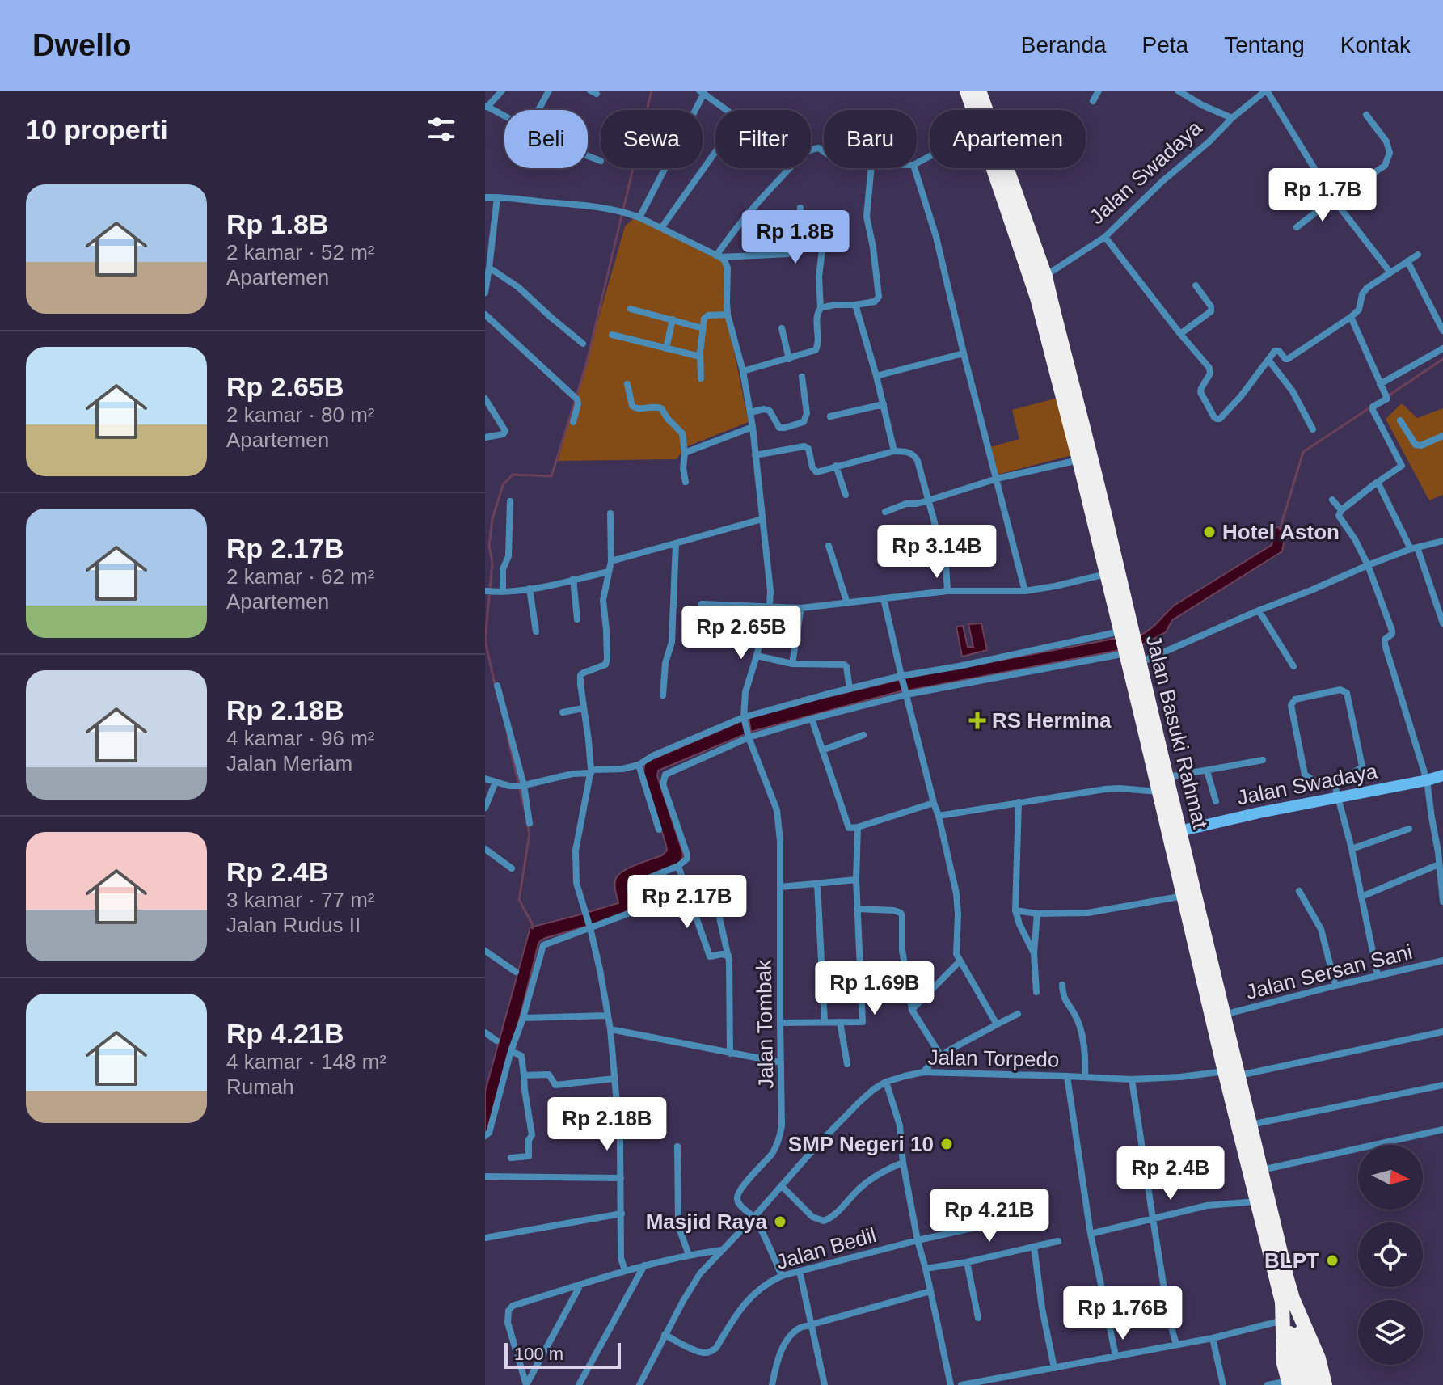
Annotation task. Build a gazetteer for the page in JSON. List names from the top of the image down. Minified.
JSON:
{"streets":{"highway":["Jalan Basuki Rahmat"],"street":["Jalan Swadaya","Jalan Sersan Sani","Jalan Tombak","Jalan Torpedo","Jalan Bedil"]},"crossings":[["Jalan Swadaya","Jalan Basuki Rahmat"],["Jalan Basuki Rahmat","Jalan Sersan Sani"],["Jalan Basuki Rahmat","Jalan Torpedo"],["Jalan Tombak","Jalan Torpedo"],["Jalan Torpedo","Jalan Bedil"]],"places":{"other":["Hotel Aston","SMP Negeri 10","Masjid Raya","BLPT"],"health":["RS Hermina"]},"scale_bar":"100 m","north":"right","page":{"header":"Dwello","nav":["Beranda","Peta","Tentang","Kontak"],"heading":"10 properti","chip":["Beli","Sewa","Filter","Baru","Apartemen"],"list":[{"name":"Rp 1.8B","note":"2 kamar · 52 m² · Apartemen"},{"name":"Rp 2.65B","note":"2 kamar · 80 m² · Apartemen"},{"name":"Rp 2.17B","note":"2 kamar · 62 m² · Apartemen"},{"name":"Rp 2.18B","note":"4 kamar · 96 m² · Jalan Meriam"},{"name":"Rp 2.4B","note":"3 kamar · 77 m² · Jalan Rudus II"},{"name":"Rp 4.21B","note":"4 kamar · 148 m² · Rumah"}],"price":["Rp 1.7B","Rp 1.8B","Rp 3.14B","Rp 2.65B","Rp 2.17B","Rp 1.69B","Rp 2.18B","Rp 2.4B","Rp 4.21B","Rp 1.76B"],"scale":"100 m"}}
